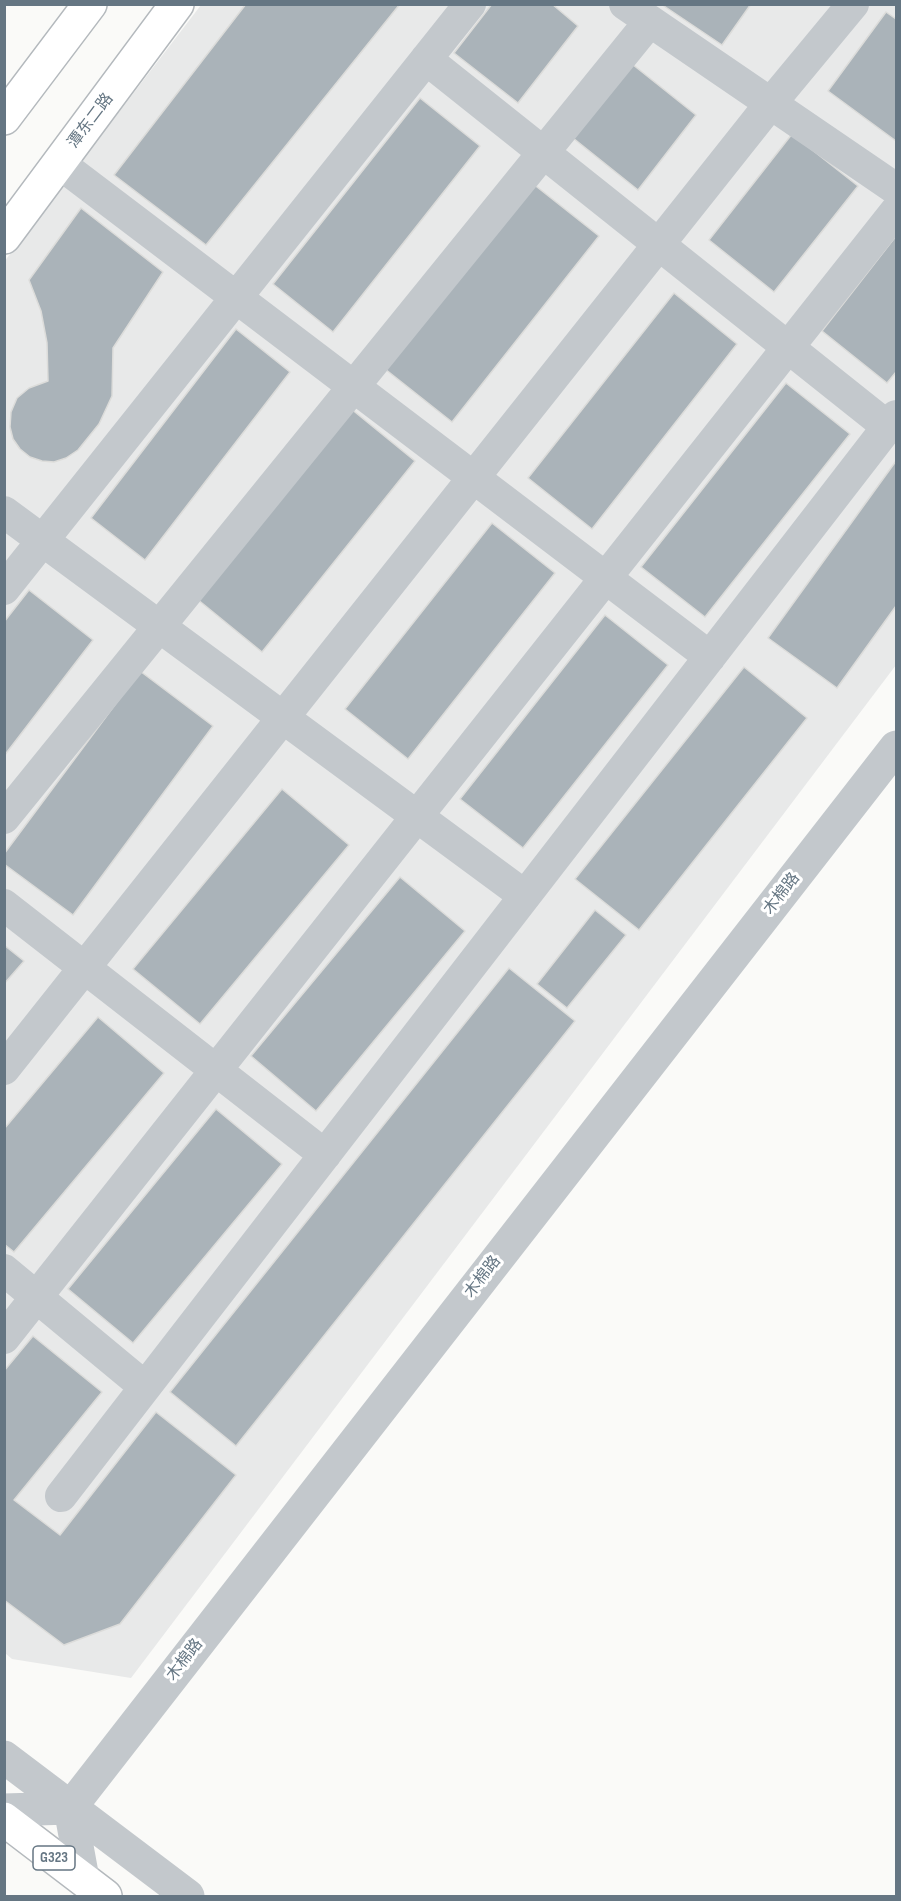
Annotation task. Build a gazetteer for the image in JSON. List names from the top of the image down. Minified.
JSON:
{"streets":{"highway":["潭东二路","G323"],"street":["木棉路"]}}
